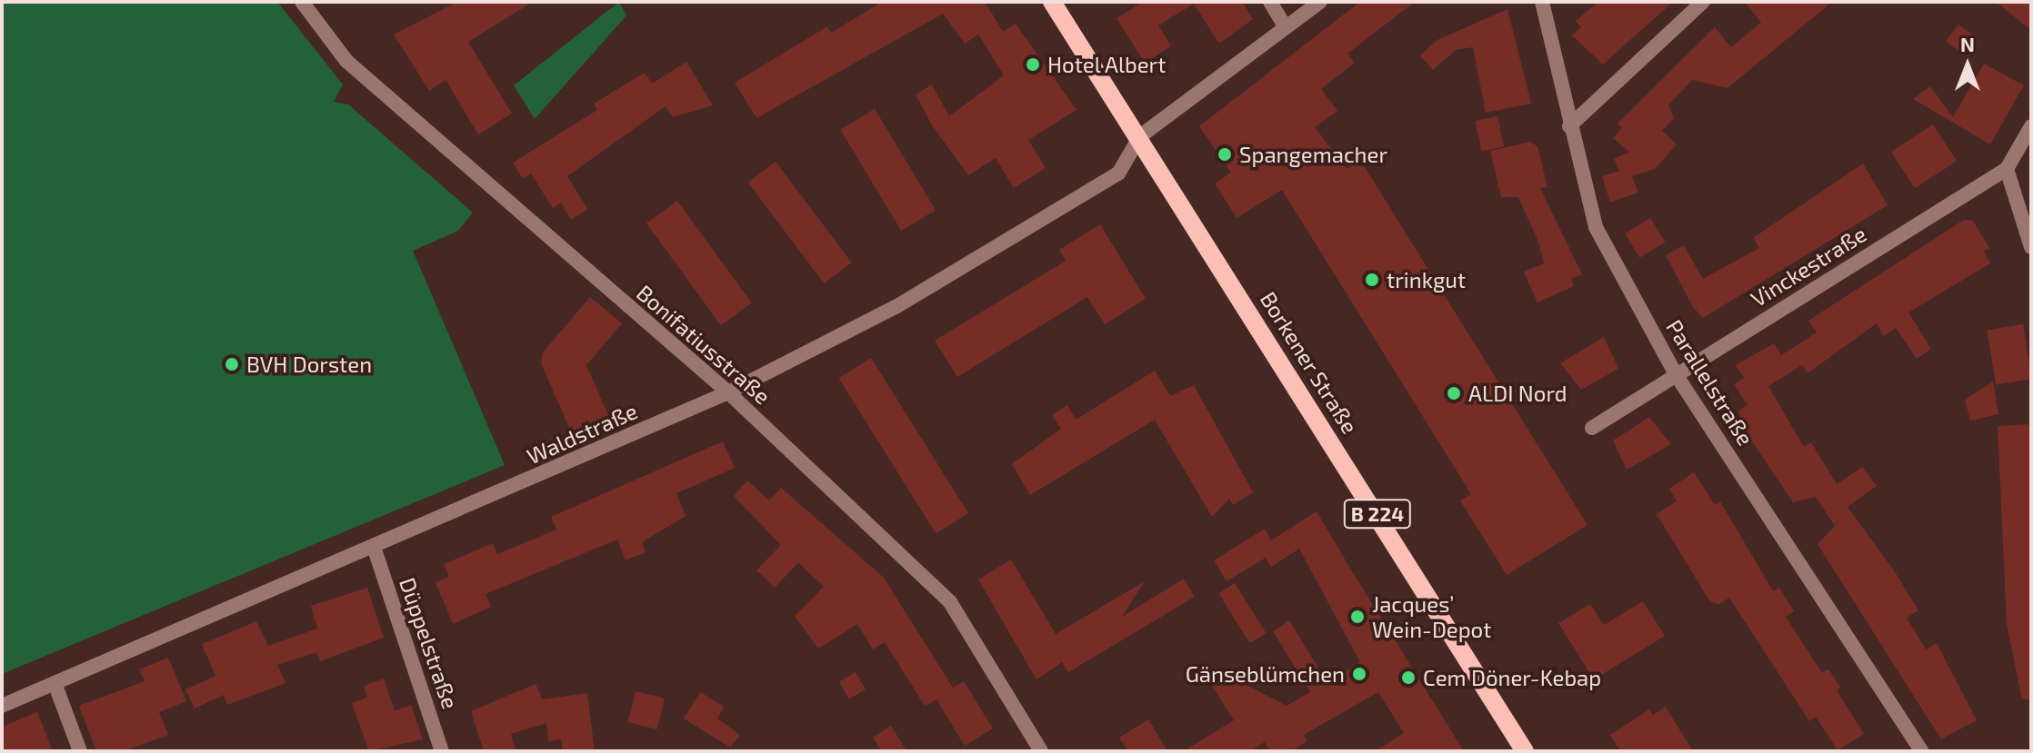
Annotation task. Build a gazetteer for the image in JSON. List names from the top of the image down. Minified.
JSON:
{"streets":{"main road":["Borkener Straße","B 224"],"street":["Vinckestraße","Bonifatiusstraße","Parallelstraße","Waldstraße","Düppelstraße"]},"crossings":[["Vinckestraße","Parallelstraße"],["Bonifatiusstraße","Waldstraße"],["Borkener Straße","Waldstraße"],["Waldstraße","Düppelstraße"]],"places":["Hotel Albert","Spangemacher","trinkgut","BVH Dorsten","ALDI Nord","Jacques’ Wein-Depot","Gänseblümchen","Cem Döner-Kebap"],"north":"top"}
